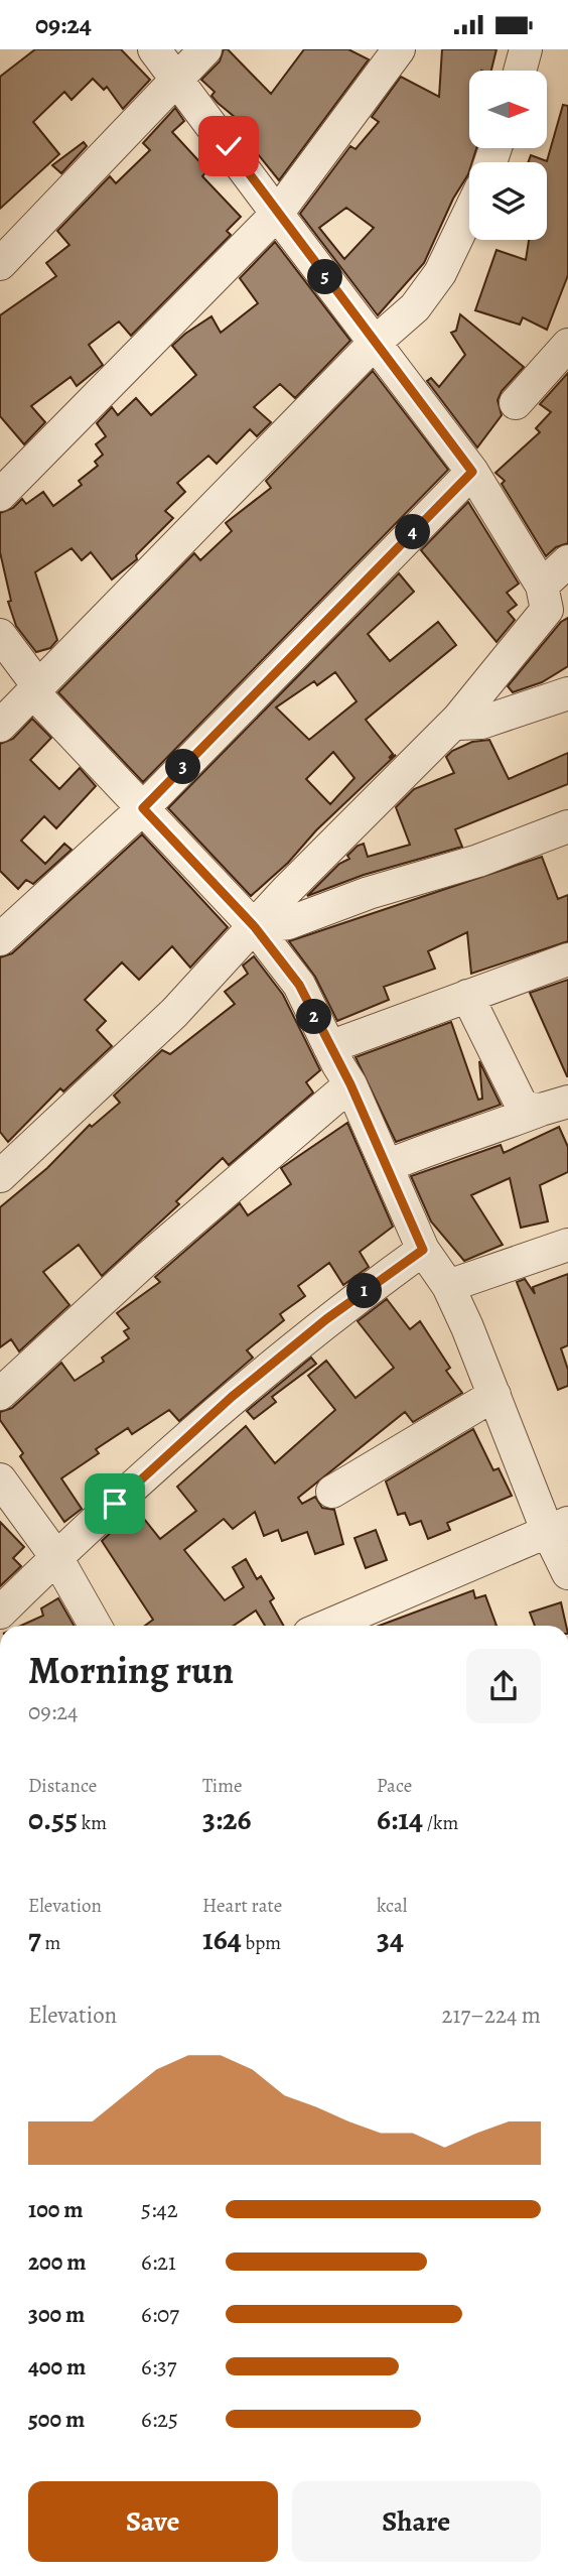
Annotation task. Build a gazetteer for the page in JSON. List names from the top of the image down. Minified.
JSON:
{"north":"right","page":{"status":"09:24","pins":["5","4","3","2","1"],"heading":["Morning run","09:24"],"stats":[["Distance","0.55 km"],["Time","3:26"],["Pace","6:14 /km"],["Elevation","7 m"],["Heart rate","164 bpm"],["kcal","34"]],"chart":["Elevation","217–224 m"],"list":[{"name":"100 m","note":"5:42"},{"name":"200 m","note":"6:21"},{"name":"300 m","note":"6:07"},{"name":"400 m","note":"6:37"},{"name":"500 m","note":"6:25"}],"buttons":["Save","Share"]}}
